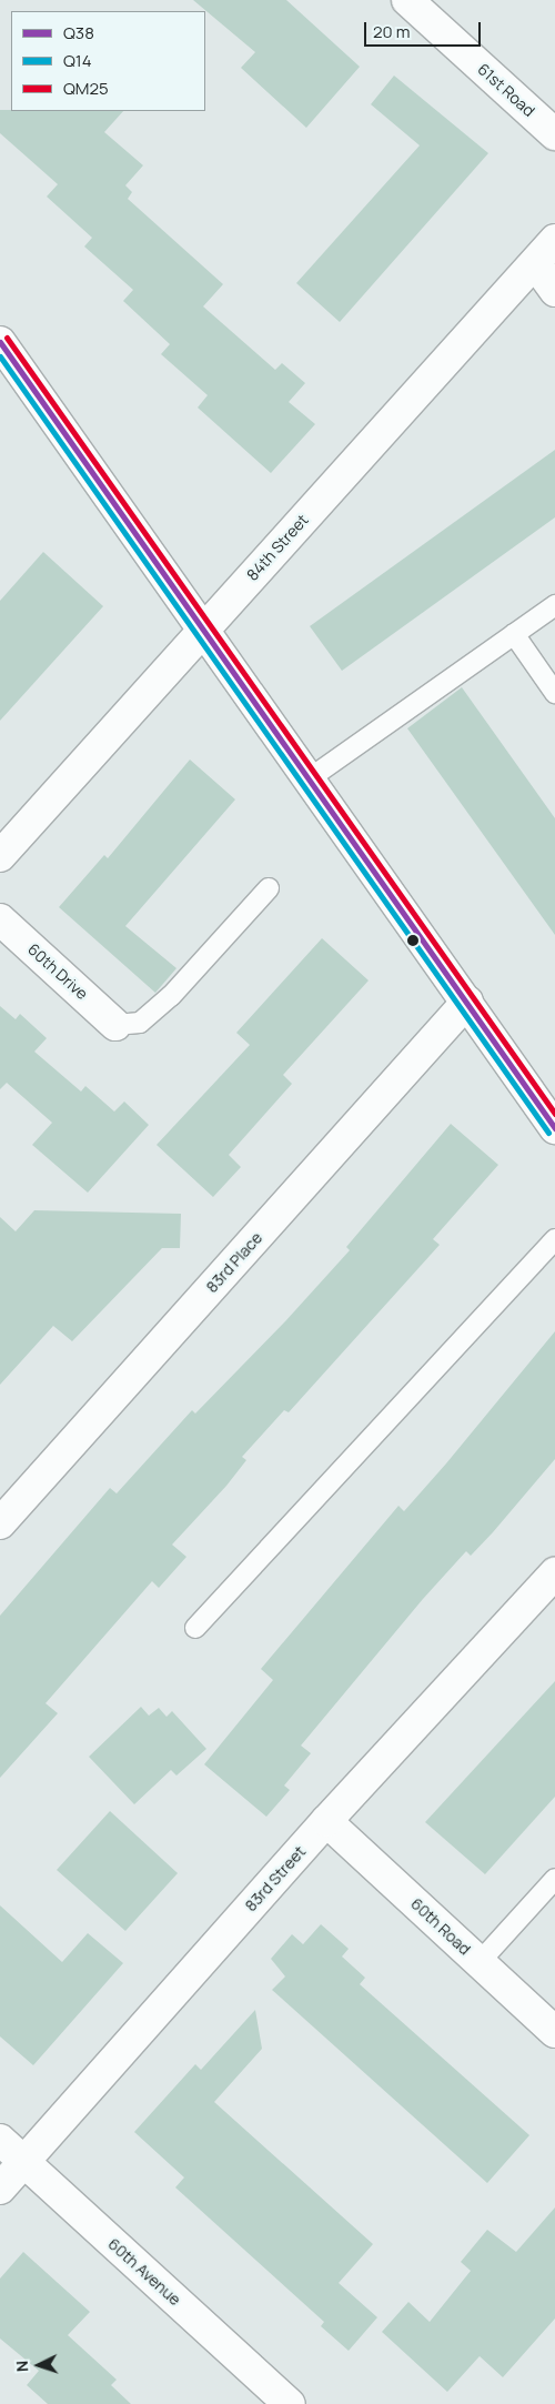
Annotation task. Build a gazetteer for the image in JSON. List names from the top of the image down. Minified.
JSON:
{"streets":{"street":["61st Road","84th Street","60th Drive","83rd Place","83rd Street","60th Road","60th Avenue"]},"crossings":[["83rd Street","60th Road"],["83rd Street","60th Avenue"]],"lines":["transit line QM25","transit line Q38","transit line Q14"],"legend":["Q38","Q14","QM25"],"scale_bar":"20 m","north":"left"}
